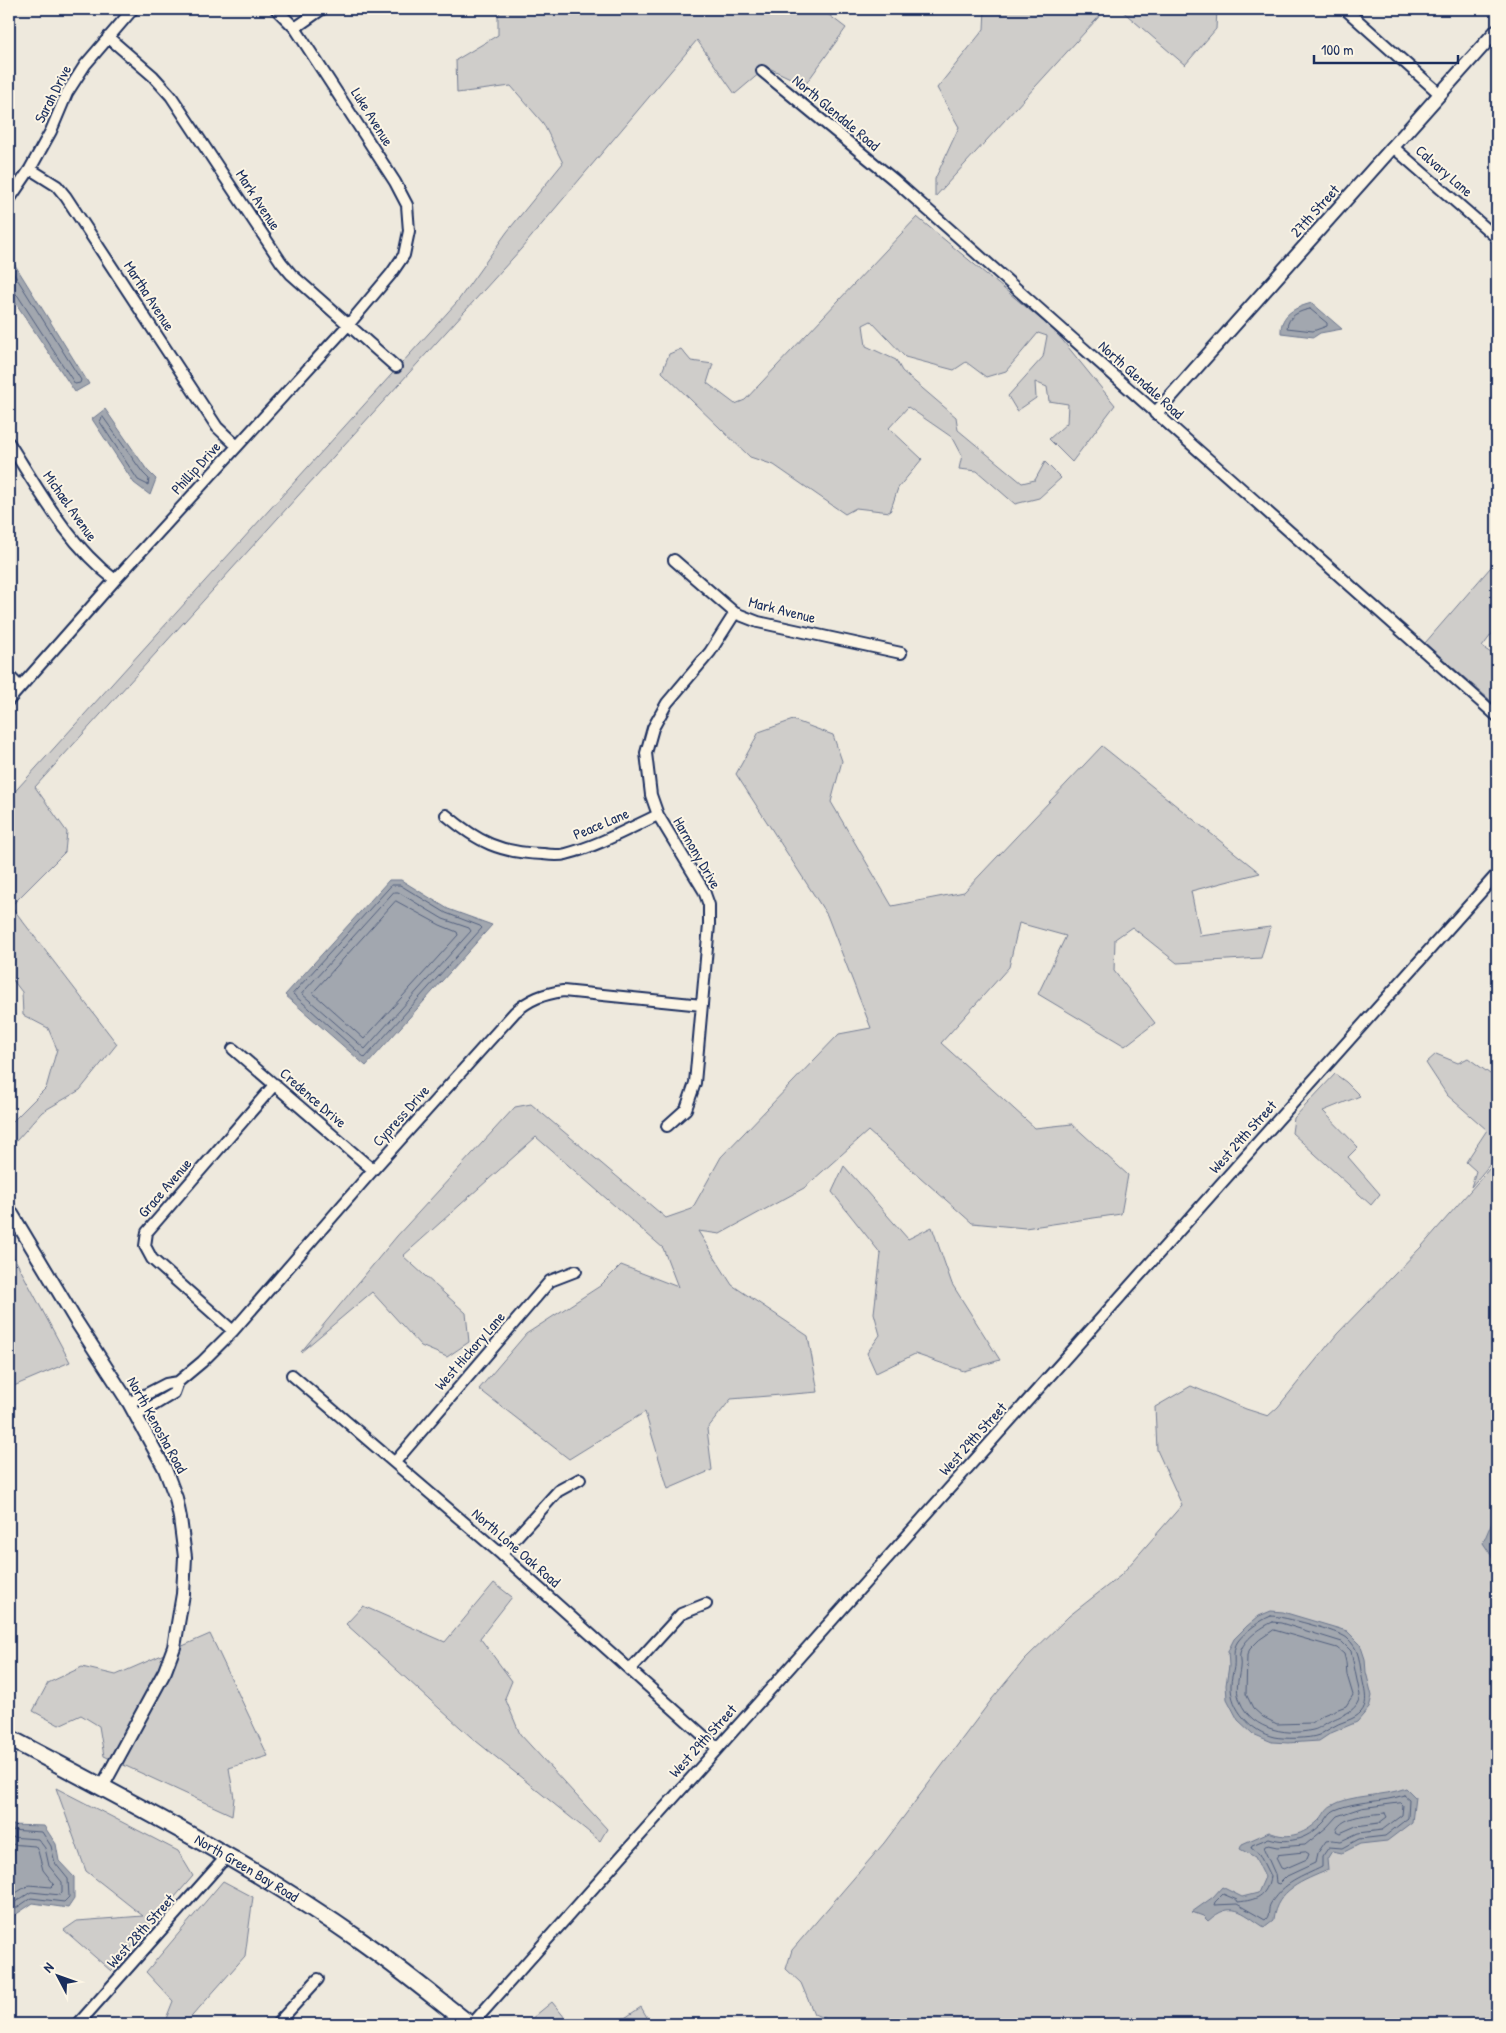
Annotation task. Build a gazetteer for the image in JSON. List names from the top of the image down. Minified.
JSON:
{"streets":{"main road":["North Green Bay Road"],"street":["Sarah Drive","North Glendale Road","Luke Avenue","Calvary Lane","Mark Avenue","27th Street","Martha Avenue","Phillip Drive","Michael Avenue","Peace Lane","Harmony Drive","Credence Drive","Cypress Drive","West 29th Street","Grace Avenue","West Hickory Lane","North Kenosha Road","North Lone Oak Road","West 28th Street"]},"crossings":[["Sarah Drive","Mark Avenue"],["Sarah Drive","Martha Avenue"],["North Glendale Road","27th Street"],["Luke Avenue","Phillip Drive"],["Calvary Lane","27th Street"],["Mark Avenue","Phillip Drive"],["Mark Avenue","Harmony Drive"],["Martha Avenue","Phillip Drive"],["Phillip Drive","Michael Avenue"],["Peace Lane","Harmony Drive"],["Harmony Drive","Cypress Drive"],["Credence Drive","Cypress Drive"],["Credence Drive","Grace Avenue"],["Cypress Drive","Grace Avenue"],["Cypress Drive","North Kenosha Road"],["West 29th Street","North Lone Oak Road"],["West 29th Street","North Green Bay Road"],["West Hickory Lane","North Lone Oak Road"],["North Kenosha Road","North Green Bay Road"],["North Green Bay Road","West 28th Street"]],"scale_bar":"100 m","north":"top left"}
